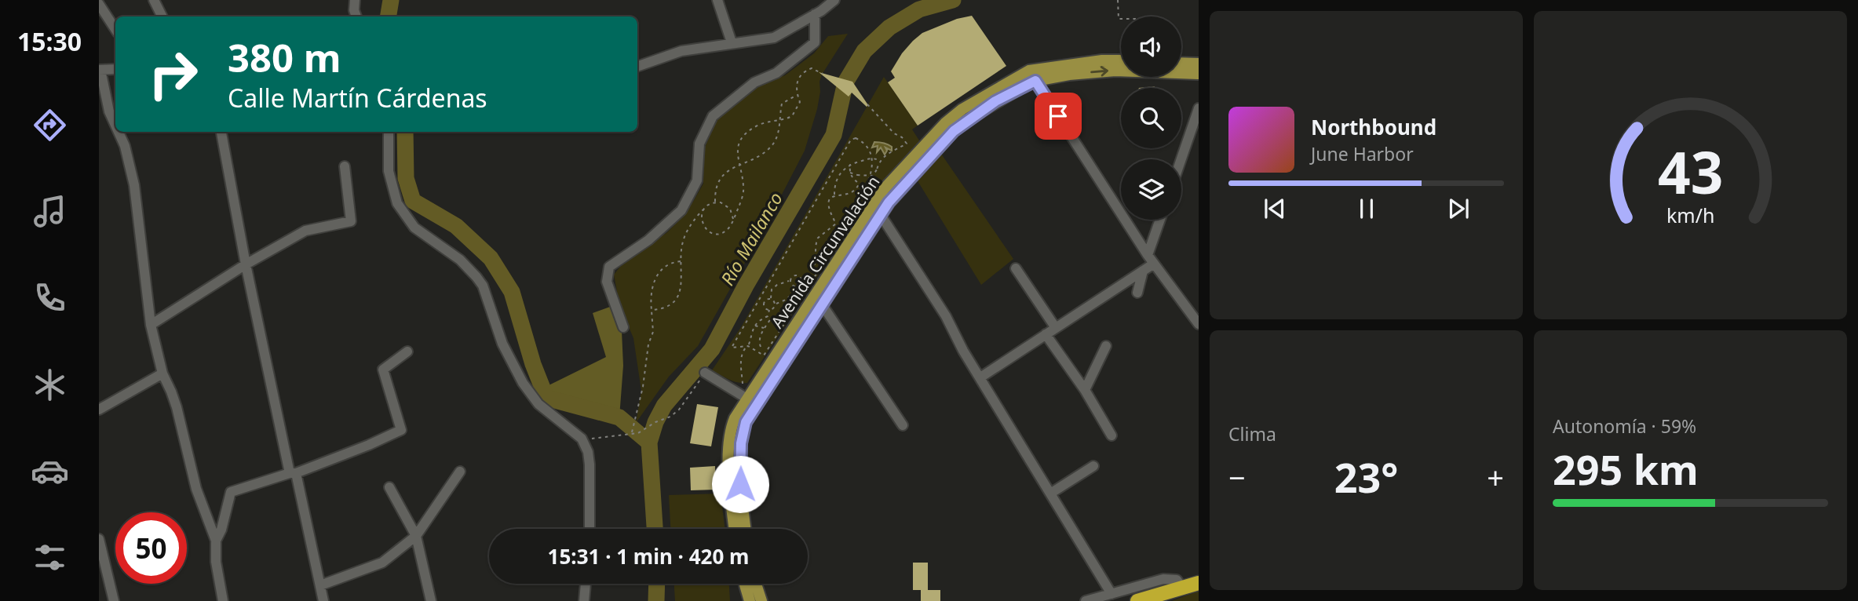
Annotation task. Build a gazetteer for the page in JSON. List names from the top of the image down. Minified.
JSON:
{"streets":{"main road":["Avenida Circunvalación"]},"water":["Río Mailanco"],"page":{"tabs":"15:30","turn":["380 m","Calle Martín Cárdenas"],"song":["Northbound","June Harbor"],"tile":["Clima",["Autonomía · 59%","295 km"]],"heat":["−","23°","+"],"limit":"50","trip":"15:31 · 1 min · 420 m","gauge":["43","km/h"]}}
